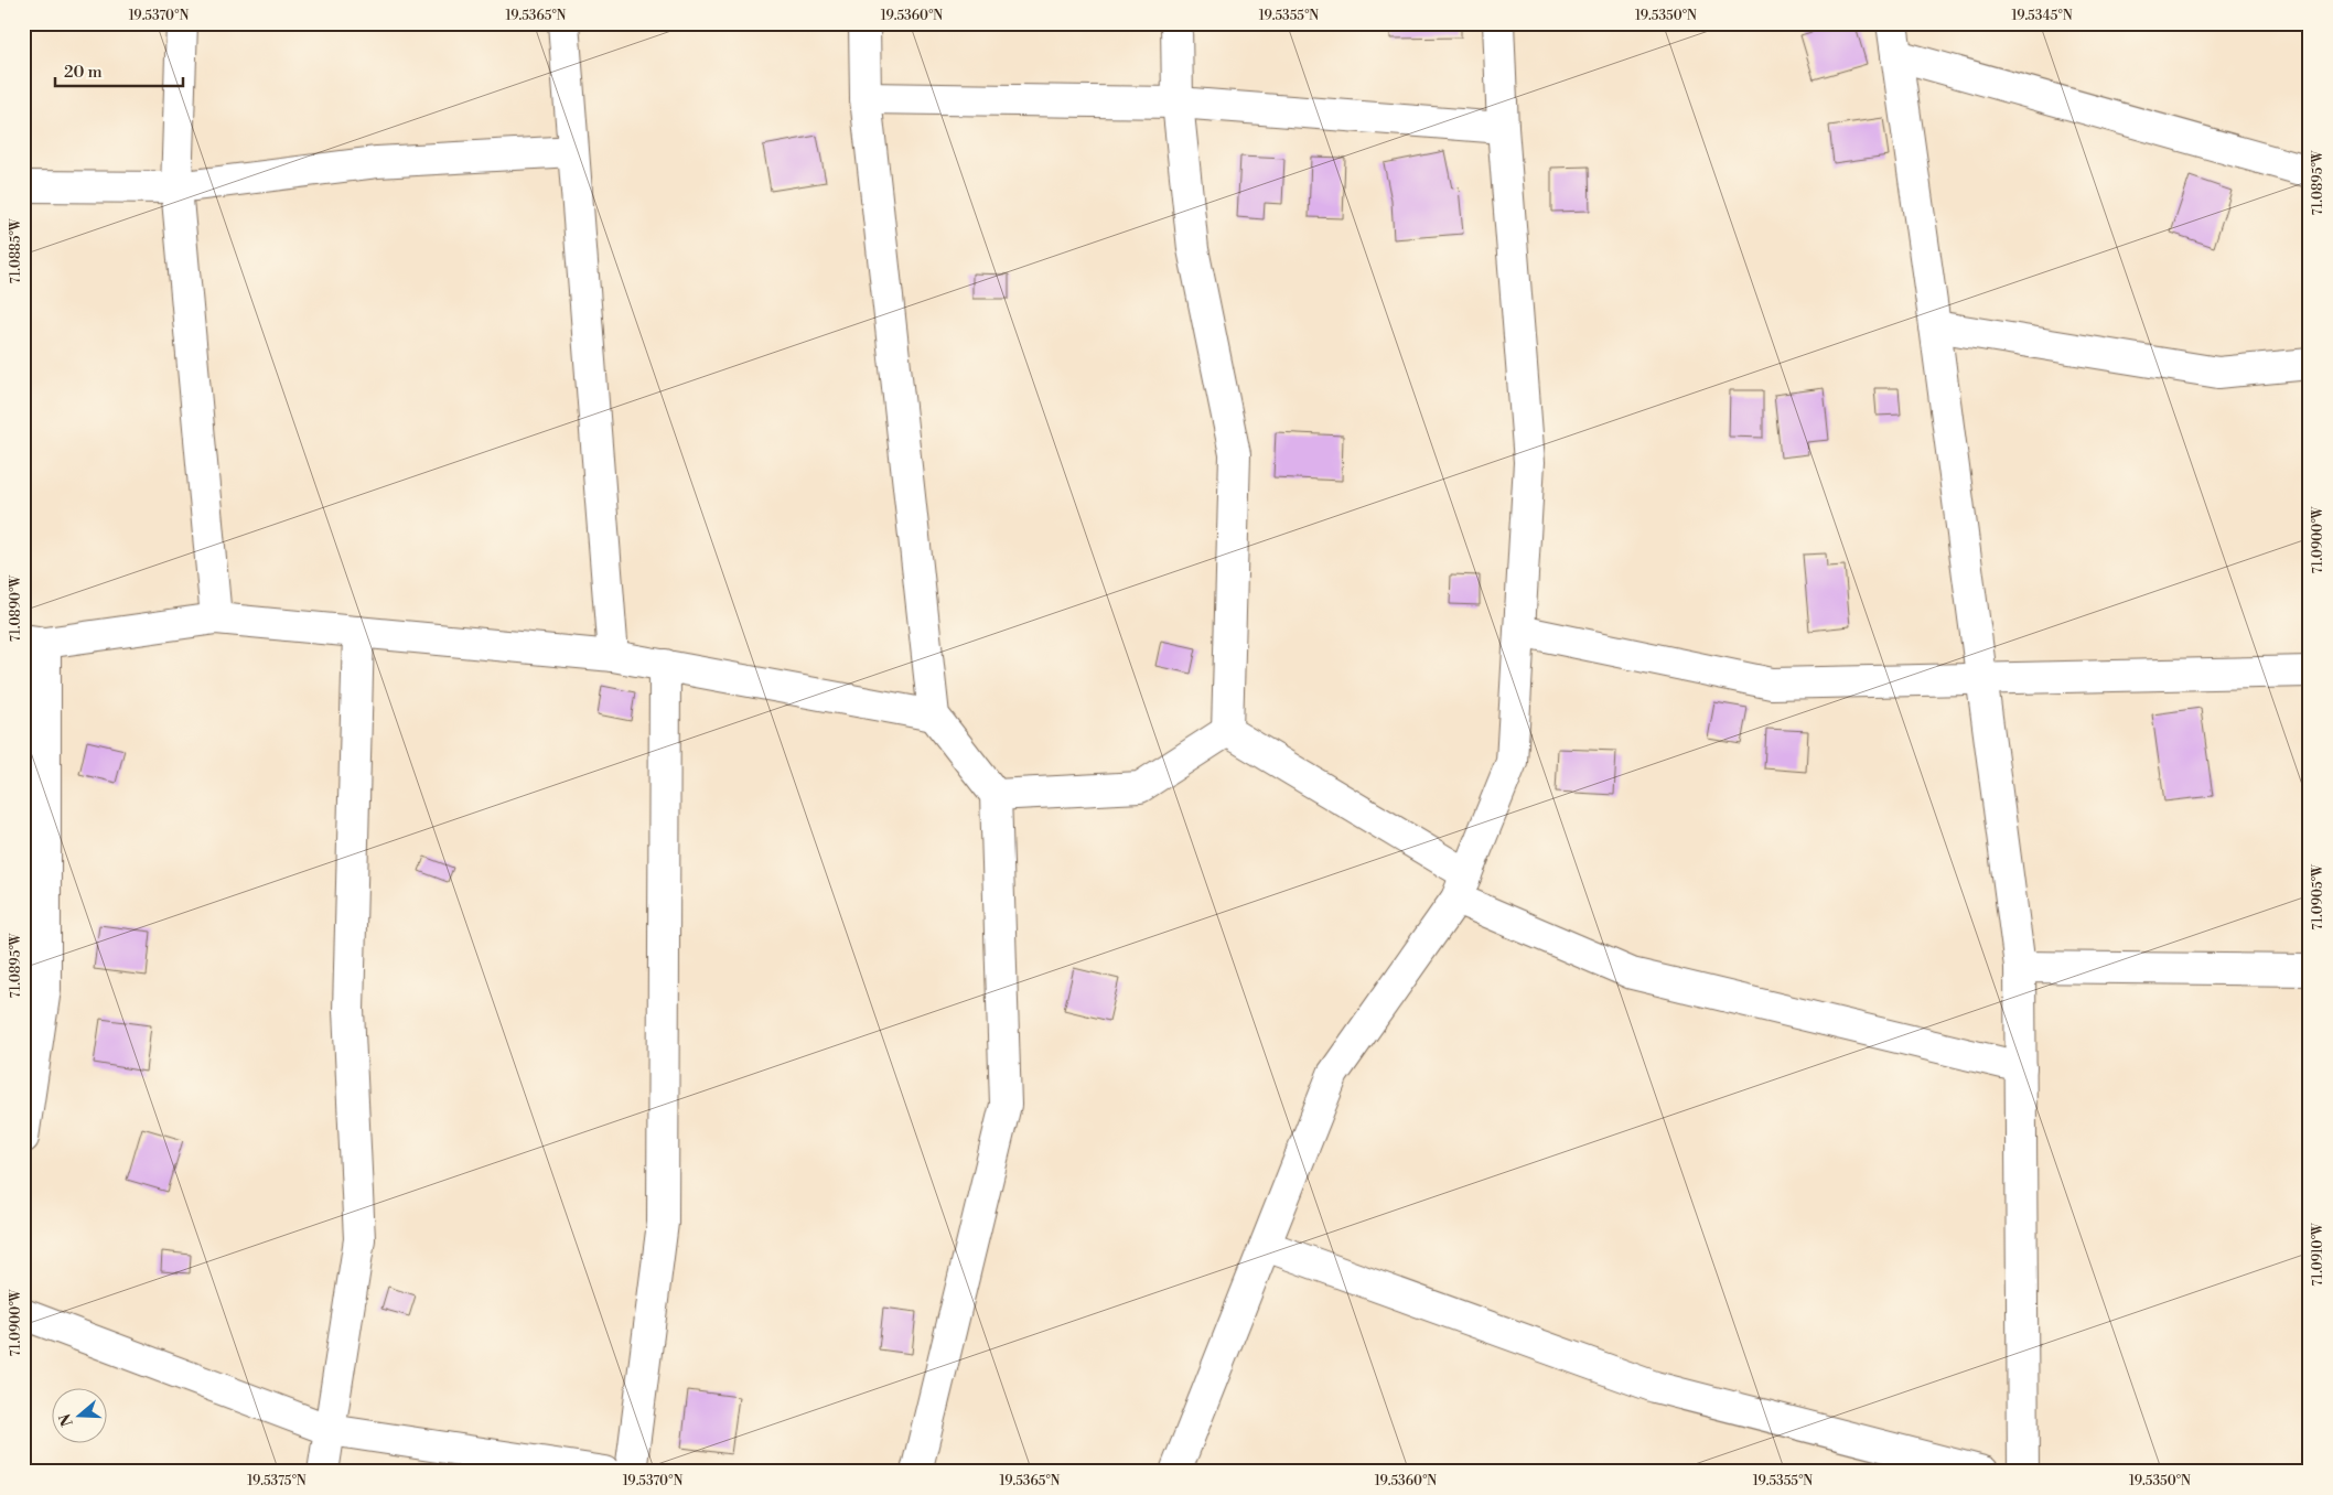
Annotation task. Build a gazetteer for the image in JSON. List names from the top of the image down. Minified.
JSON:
{"scale_bar":"20 m","north":"left","coordinates":["19.5370°N","19.5365°N","19.5360°N","19.5355°N","19.5350°N","19.5345°N","71.0895°W","71.0885°W","71.0900°W","71.0890°W","71.0905°W","71.0910°W","19.5375°N"]}
